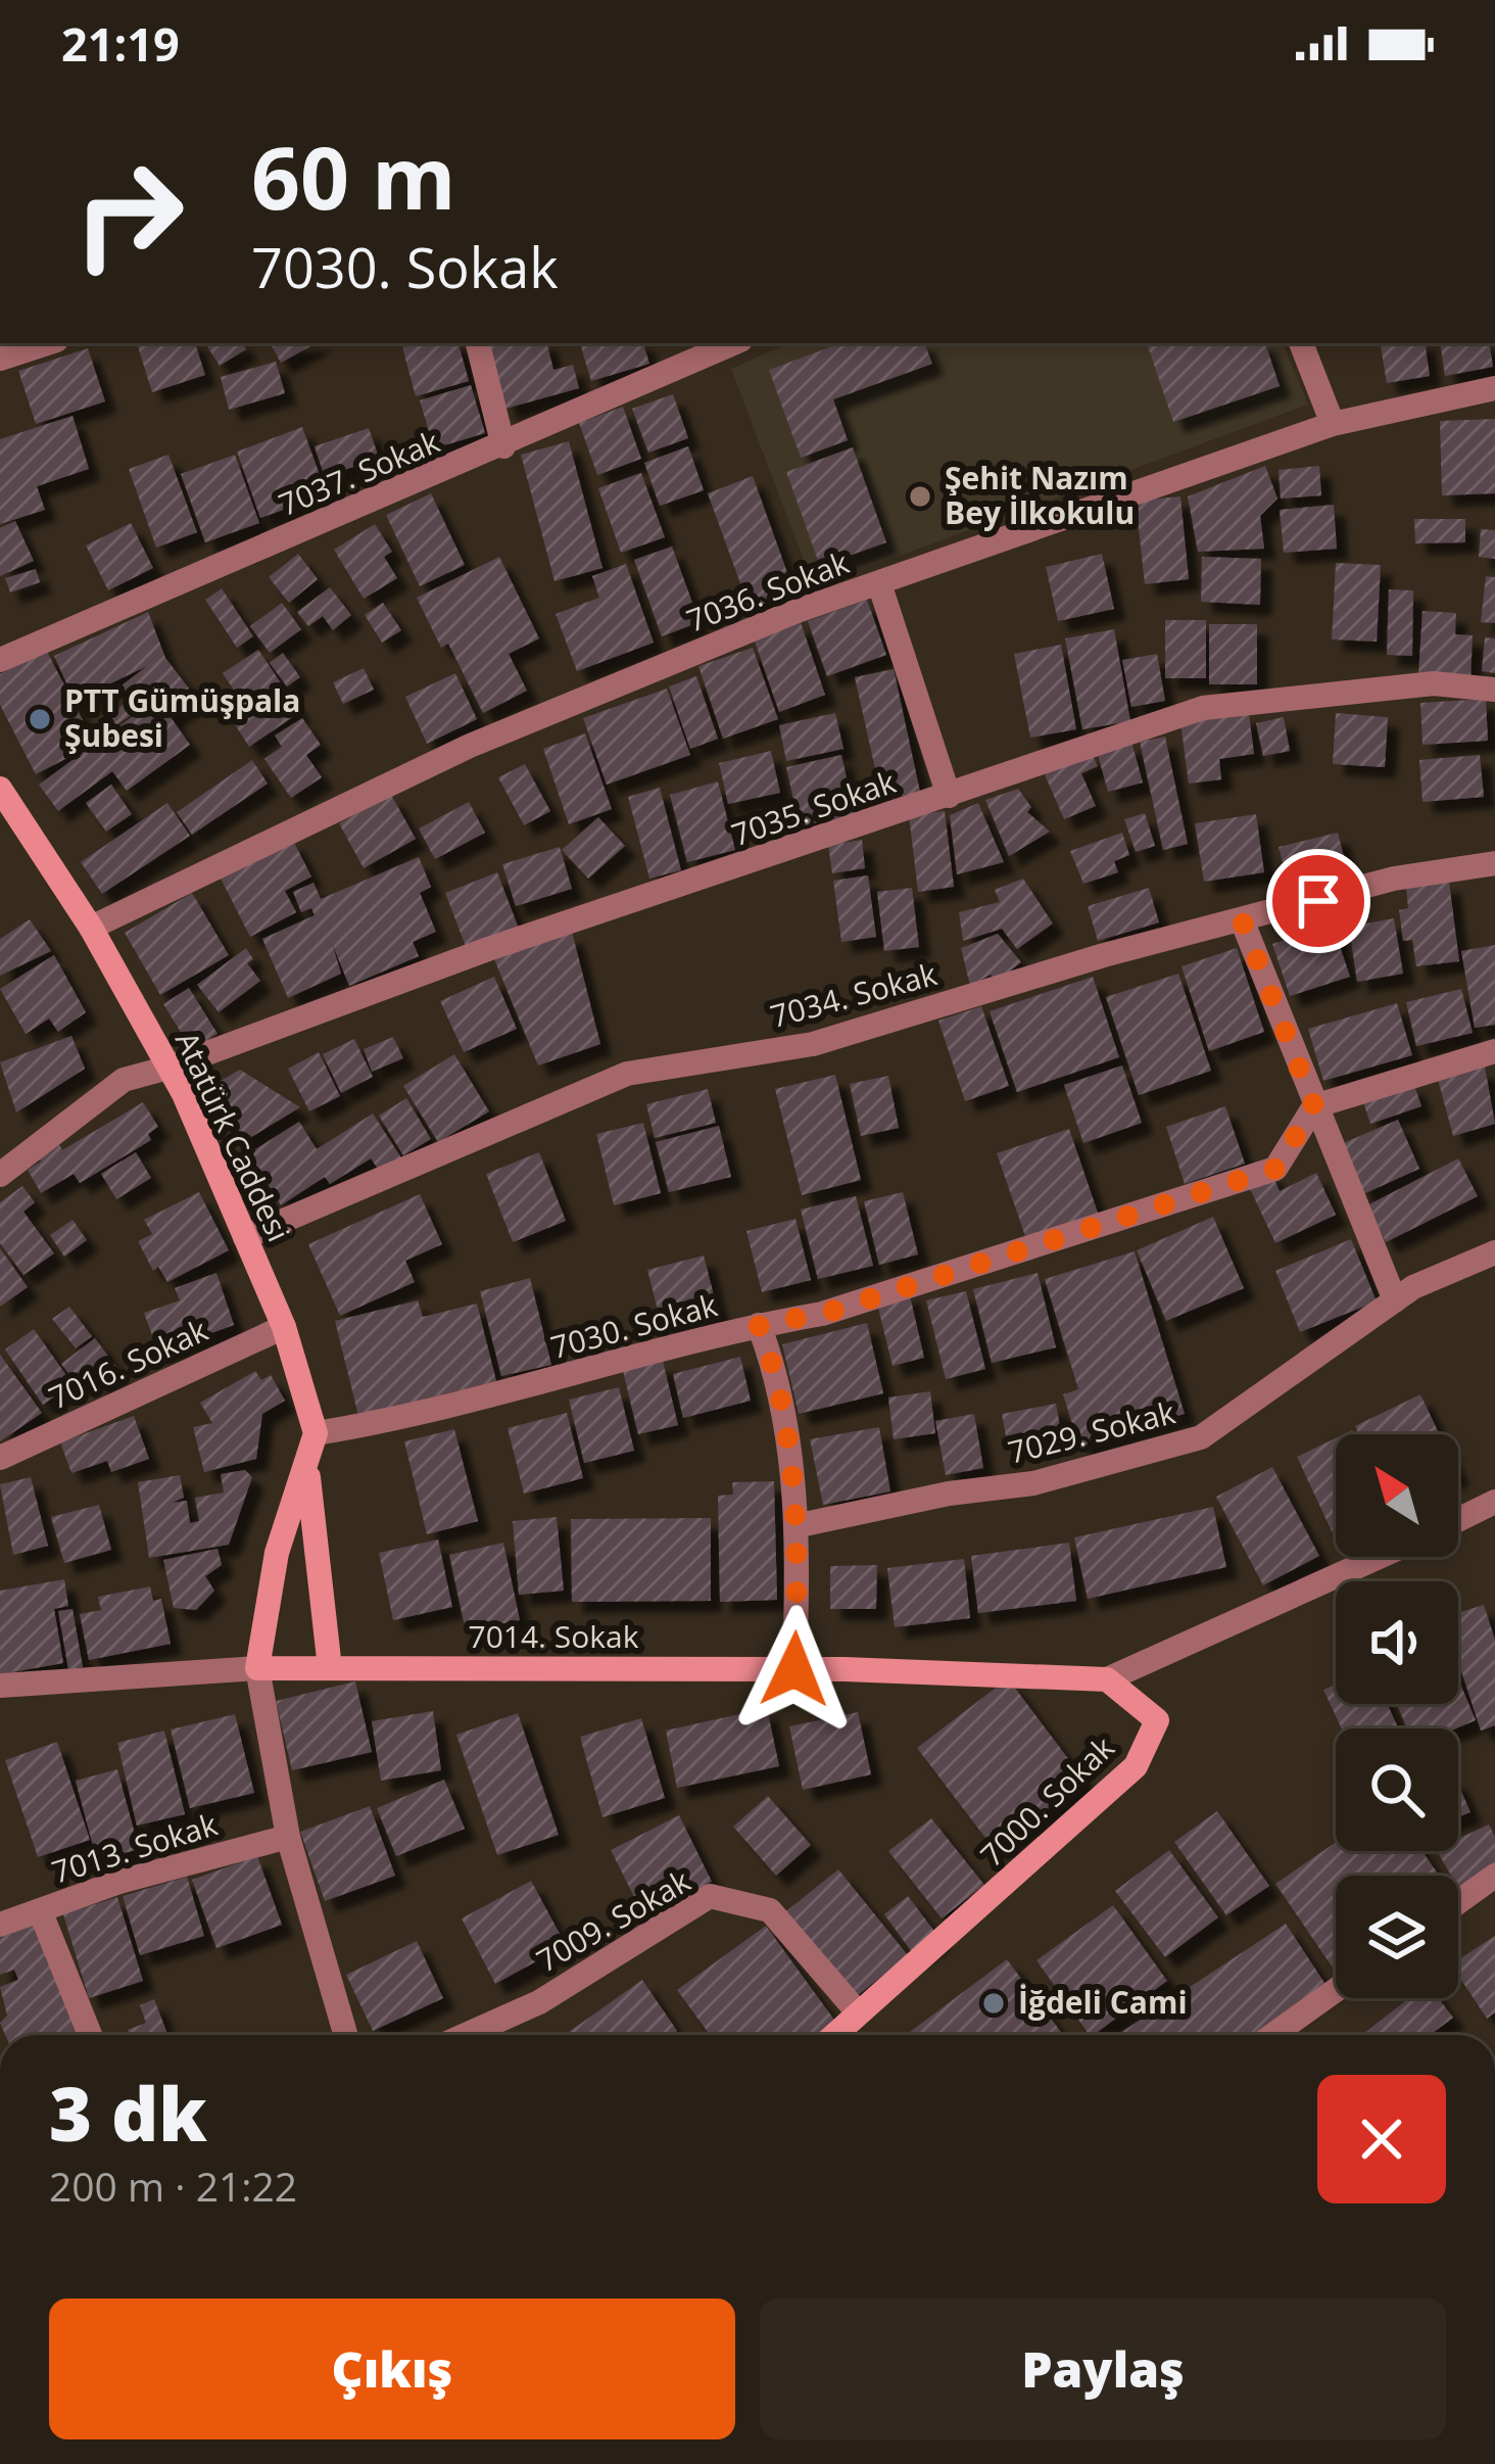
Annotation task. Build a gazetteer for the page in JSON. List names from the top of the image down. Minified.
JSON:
{"streets":{"street":["7037. Sokak","7036. Sokak","7035. Sokak","7034. Sokak","Atatürk Caddesi","7030. Sokak","7016. Sokak","7029. Sokak","7014. Sokak","7000. Sokak","7013. Sokak","7009. Sokak"]},"crossings":[["7036. Sokak","Atatürk Caddesi"],["7035. Sokak","Atatürk Caddesi"],["7034. Sokak","Atatürk Caddesi"],["Atatürk Caddesi","7030. Sokak"],["Atatürk Caddesi","7016. Sokak"],["Atatürk Caddesi","7014. Sokak"],["Atatürk Caddesi","7013. Sokak"],["7014. Sokak","7000. Sokak"],["7000. Sokak","7009. Sokak"]],"places":["Şehit Nazım Bey İlkokulu","PTT Gümüşpala Şubesi","İğdeli Cami"],"north":"top left","page":{"status":"21:19","turn":["60 m","7030. Sokak"],"heading":["3 dk","200 m · 21:22"],"buttons":["Çıkış","Paylaş"]}}
